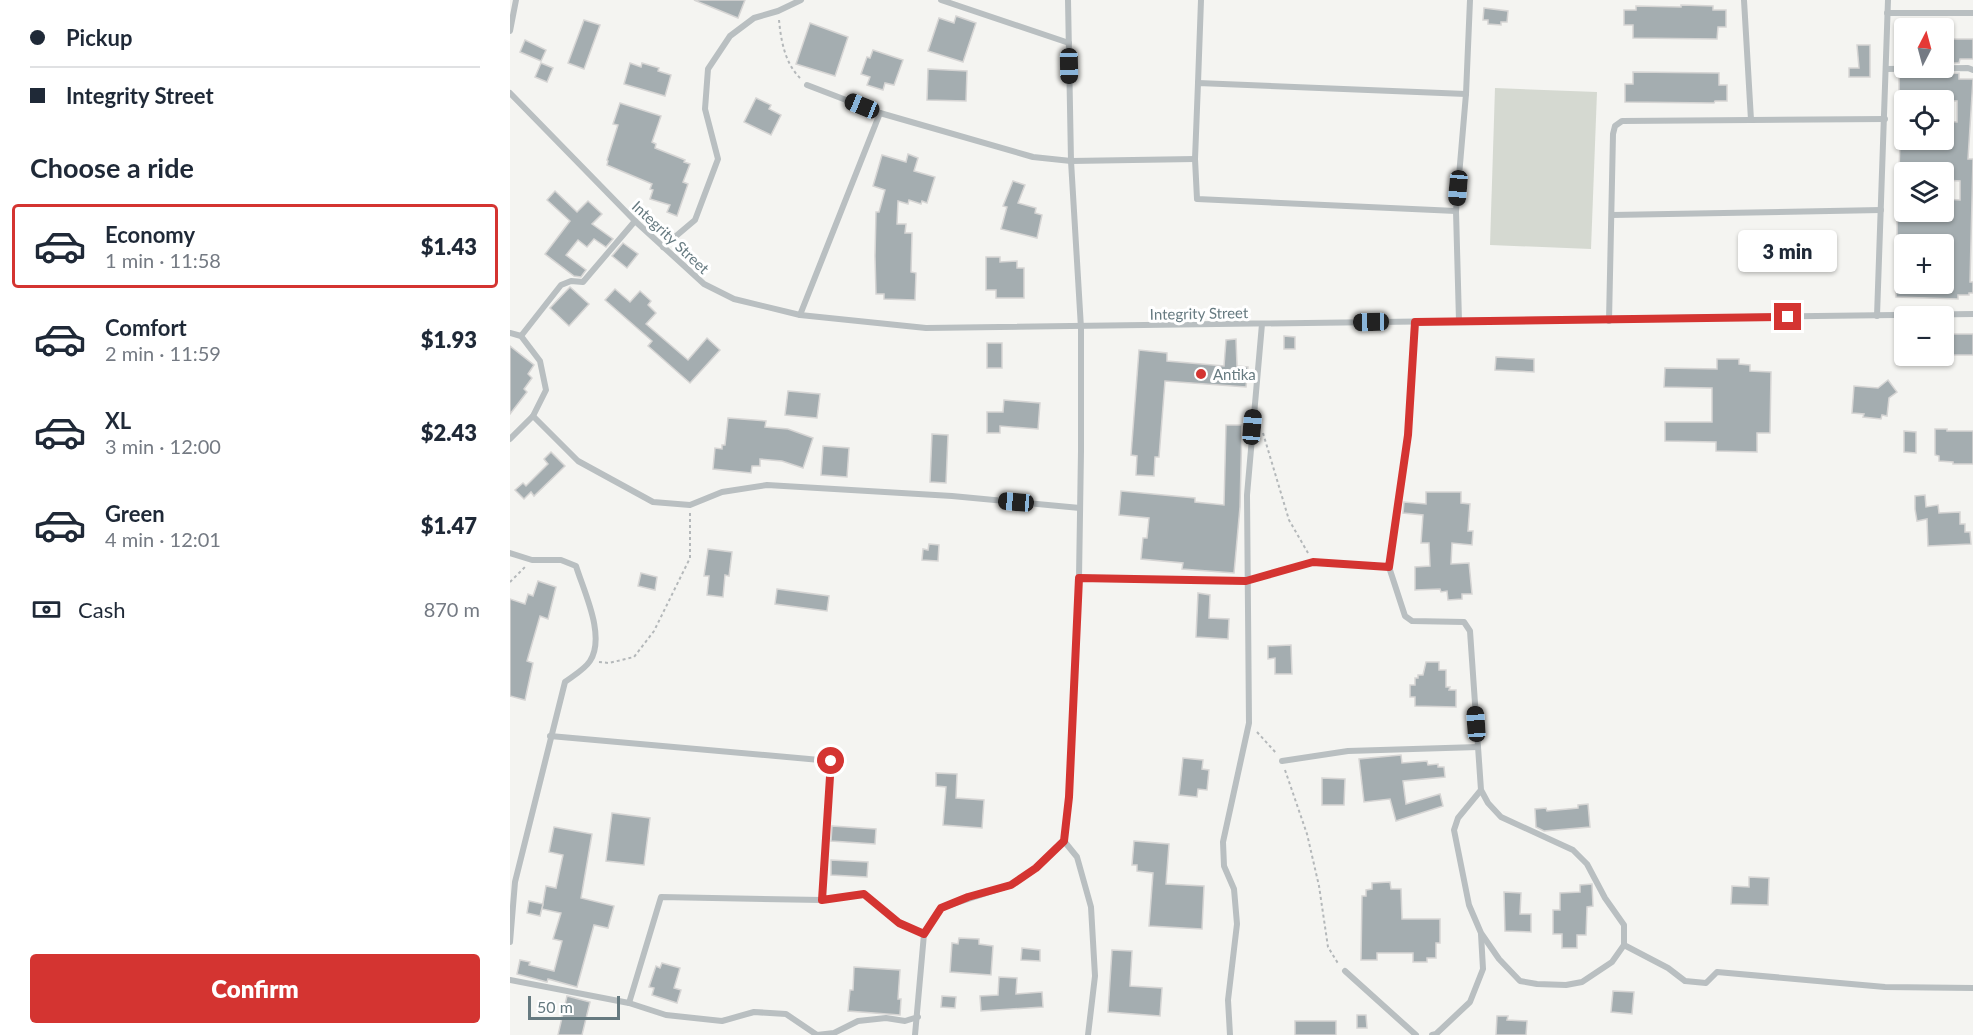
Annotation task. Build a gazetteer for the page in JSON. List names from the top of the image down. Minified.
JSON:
{"streets":{"street":["Integrity Street"]},"places":["Antika"],"scale_bar":"50 m","north":"top","page":{"banner":["Pickup","Integrity Street"],"map_buttons":["+","−"],"heading":"Choose a ride","list":[{"name":"Economy","note":"1 min · 11:58","value":"$1.43"},{"name":"Comfort","note":"2 min · 11:59","value":"$1.93"},{"name":"XL","note":"3 min · 12:00","value":"$2.43"},{"name":"Green","note":"4 min · 12:01","value":"$1.47"}],"bubble":"3 min","pay":["Cash","870 m"],"buttons":"Confirm","scale":"50 m"}}
